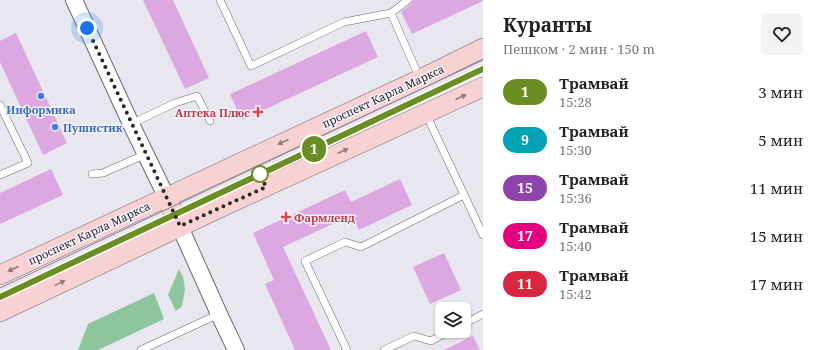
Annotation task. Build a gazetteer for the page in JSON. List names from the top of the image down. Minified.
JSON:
{"streets":{"main road":["проспект Карла Маркса"]},"places":{"other":["Информика","Пушистик"],"health":["Аптека Плюс","Фармленд"]},"lines":["tram line 1"],"page":{"on_map":"1","heading":["Куранты","Пешком · 2 мин · 150 m"],"list":[{"mark":"1","name":"Трамвай","note":"15:28","value":"3 мин"},{"mark":"9","name":"Трамвай","note":"15:30","value":"5 мин"},{"mark":"15","name":"Трамвай","note":"15:36","value":"11 мин"},{"mark":"17","name":"Трамвай","note":"15:40","value":"15 мин"},{"mark":"11","name":"Трамвай","note":"15:42","value":"17 мин"}]}}
